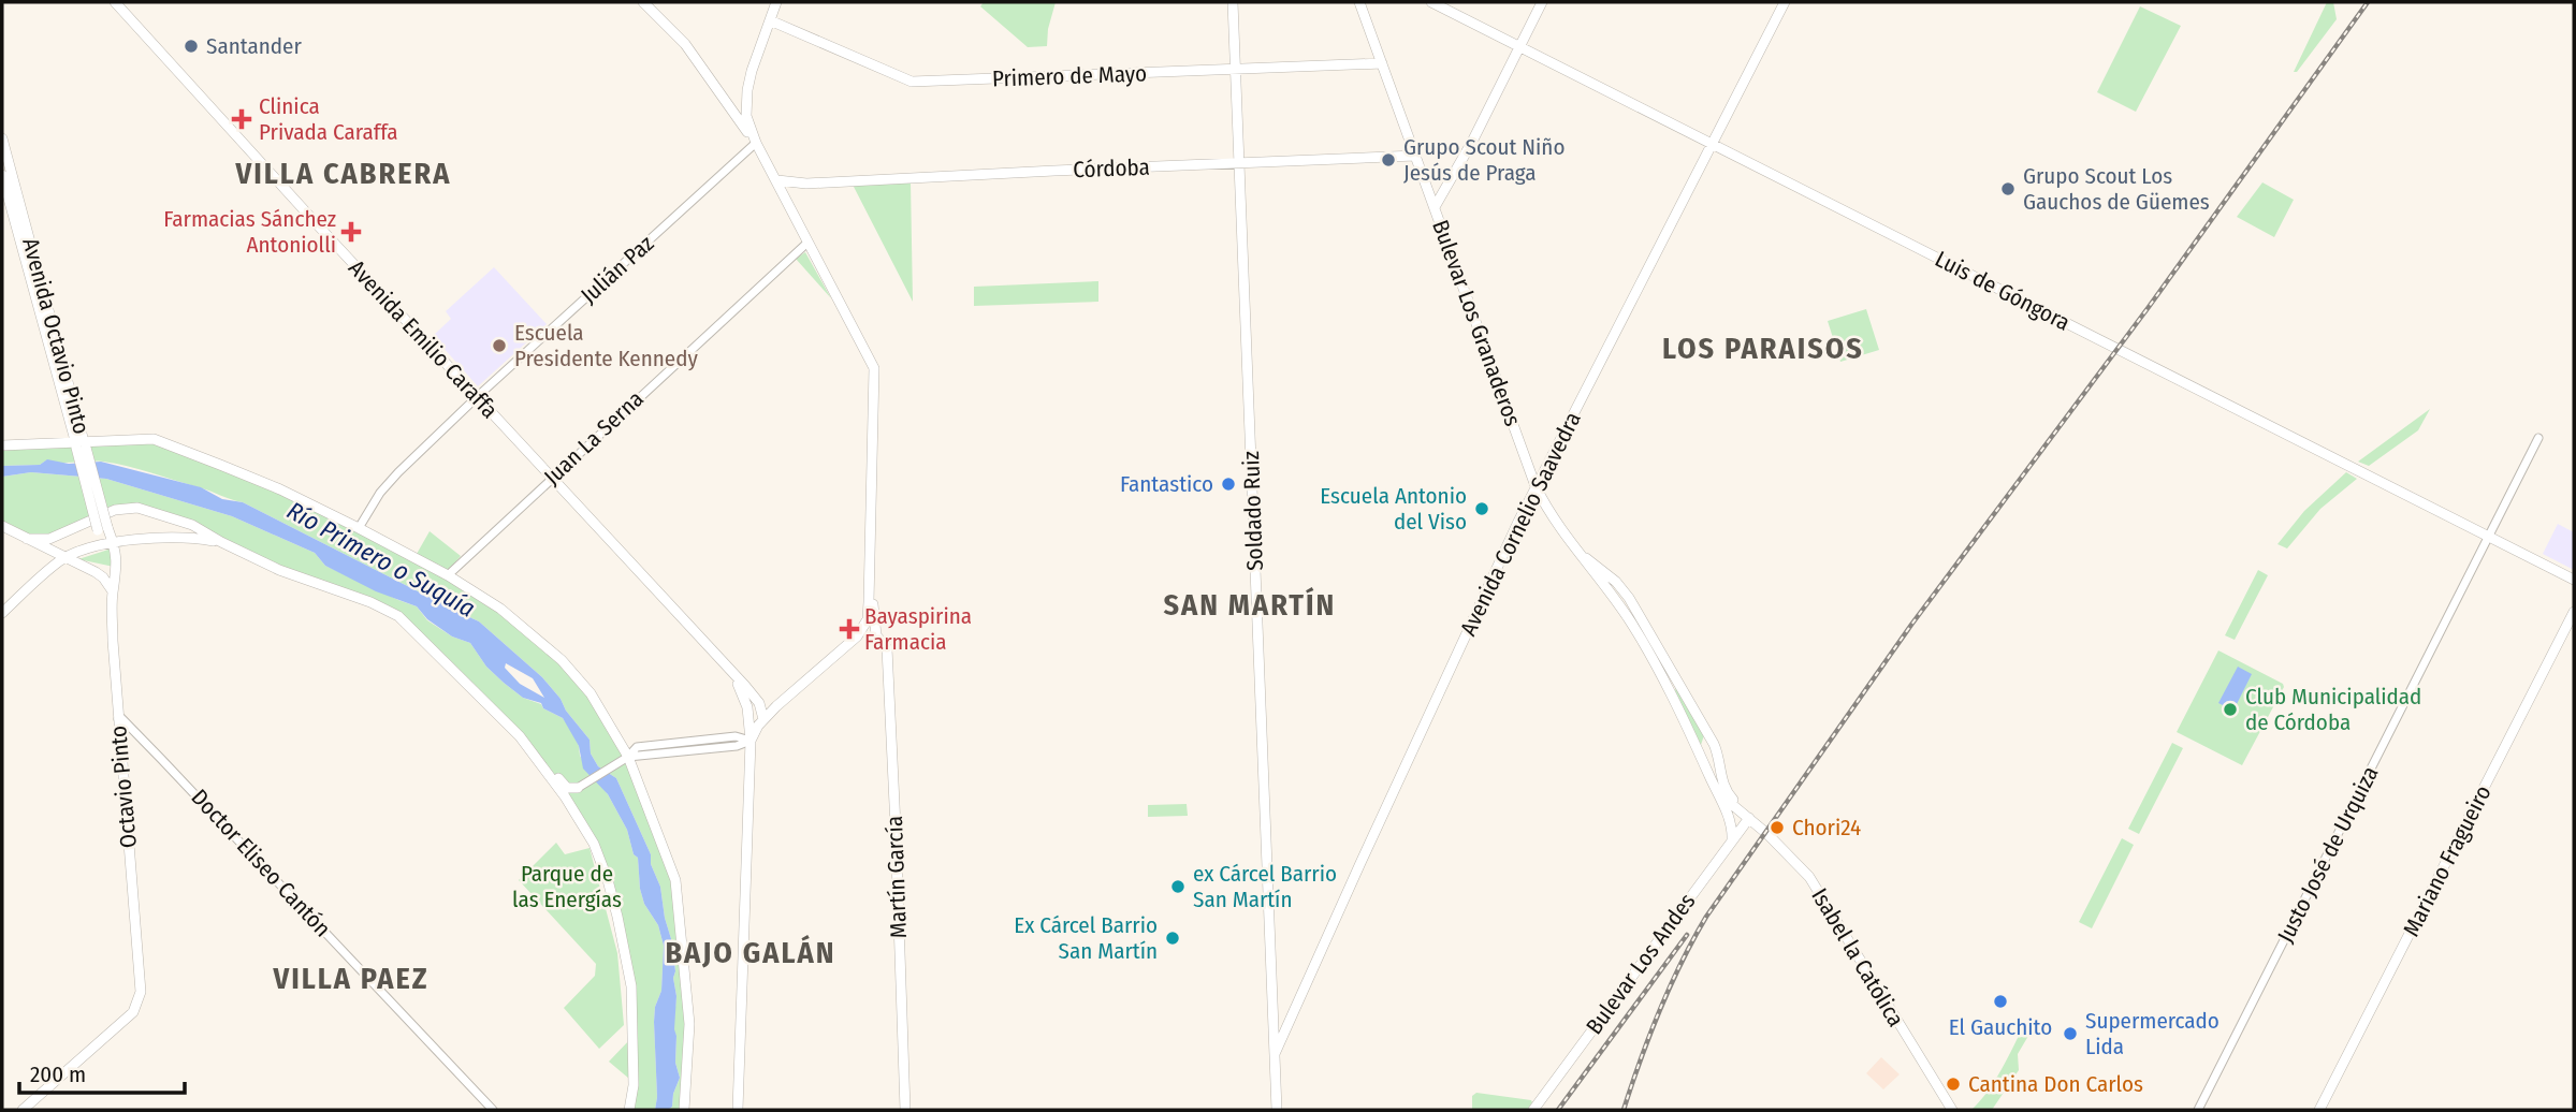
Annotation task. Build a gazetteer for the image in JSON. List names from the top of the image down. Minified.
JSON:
{"streets":{"main road":["Primero de Mayo","Córdoba","Luis de Góngora","Bulevar Los Granaderos","Avenida Octavio Pinto","Avenida Emilio Caraffa","Soldado Ruiz","Avenida Cornelio Saavedra","Octavio Pinto","Mariano Fragueiro","Martín García","Isabel la Católica","Bulevar Los Andes"],"street":["Julián Paz","Juan La Serna","Justo José de Urquiza","Doctor Eliseo Cantón"]},"crossings":[["Primero de Mayo","Bulevar Los Granaderos"],["Primero de Mayo","Soldado Ruiz"],["Córdoba","Bulevar Los Granaderos"],["Córdoba","Soldado Ruiz"],["Julián Paz","Avenida Emilio Caraffa"],["Luis de Góngora","Avenida Cornelio Saavedra"],["Luis de Góngora","Justo José de Urquiza"],["Bulevar Los Granaderos","Avenida Cornelio Saavedra"],["Bulevar Los Granaderos","Isabel la Católica"],["Bulevar Los Granaderos","Bulevar Los Andes"],["Avenida Emilio Caraffa","Juan La Serna"],["Soldado Ruiz","Avenida Cornelio Saavedra"],["Octavio Pinto","Doctor Eliseo Cantón"],["Isabel la Católica","Bulevar Los Andes"]],"districts":["VILLA CABRERA","LOS PARAISOS","SAN MARTÍN","BAJO GALÁN","VILLA PAEZ"],"water":["Río Primero o Suquía"],"parks":["Parque de las Energías"],"places":{"other":["Santander","Grupo Scout Niño Jesús de Praga","Grupo Scout Los Gauchos de Güemes","Escuela Presidente Kennedy","Fantastico","Escuela Antonio del Viso","Club Municipalidad de Córdoba","Chori24","ex Cárcel Barrio San Martín","Ex Cárcel Barrio San Martín","El Gauchito","Supermercado Lida","Cantina Don Carlos"],"health":["Clinica Privada Caraffa","Farmacias Sánchez Antoniolli","Bayaspirina Farmacia"]},"scale_bar":"200 m"}
